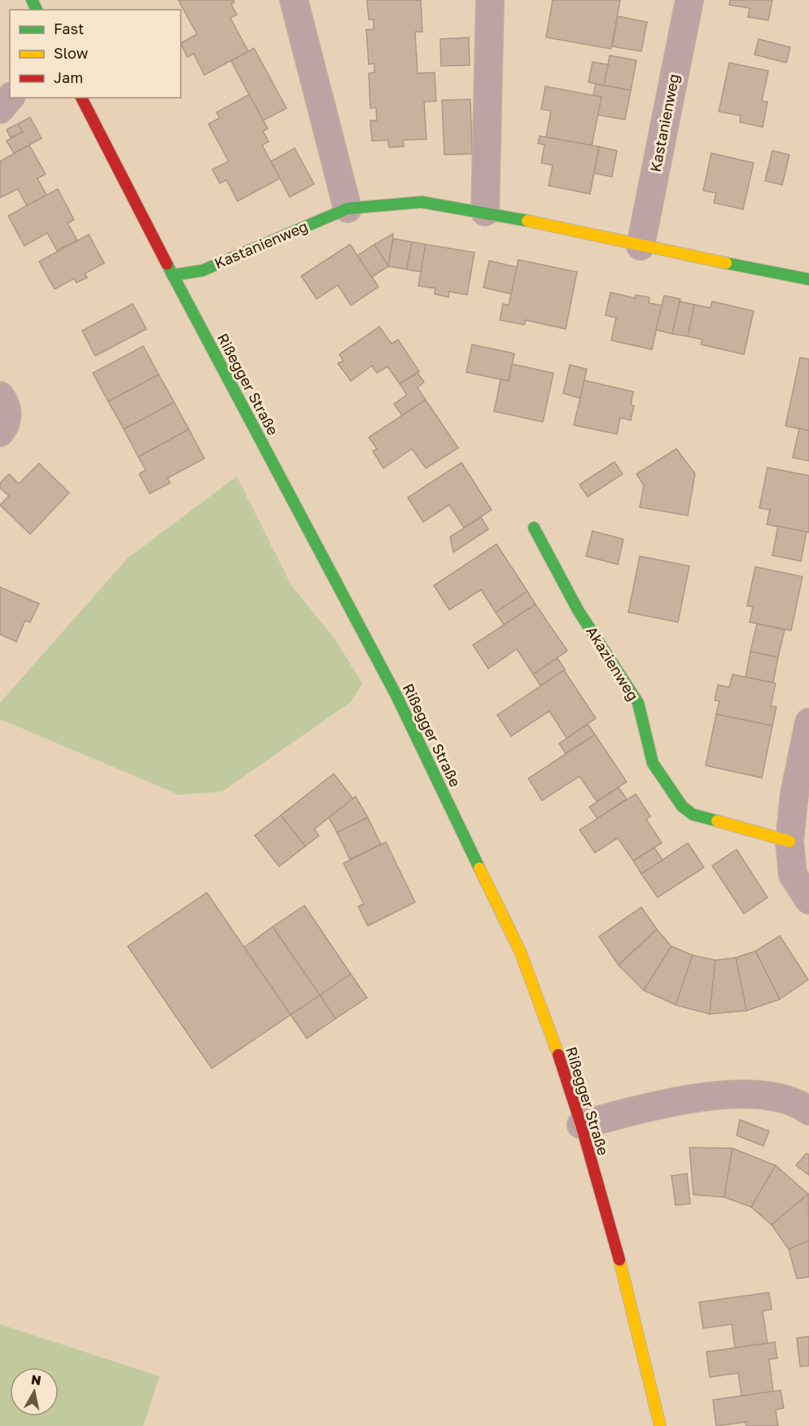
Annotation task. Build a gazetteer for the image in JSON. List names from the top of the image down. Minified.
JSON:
{"streets":{"street":["Kastanienweg","Rißegger Straße","Akazienweg"]},"crossings":[["Kastanienweg","Rißegger Straße"]],"legend":["Fast","Slow","Jam"],"north":"top"}
